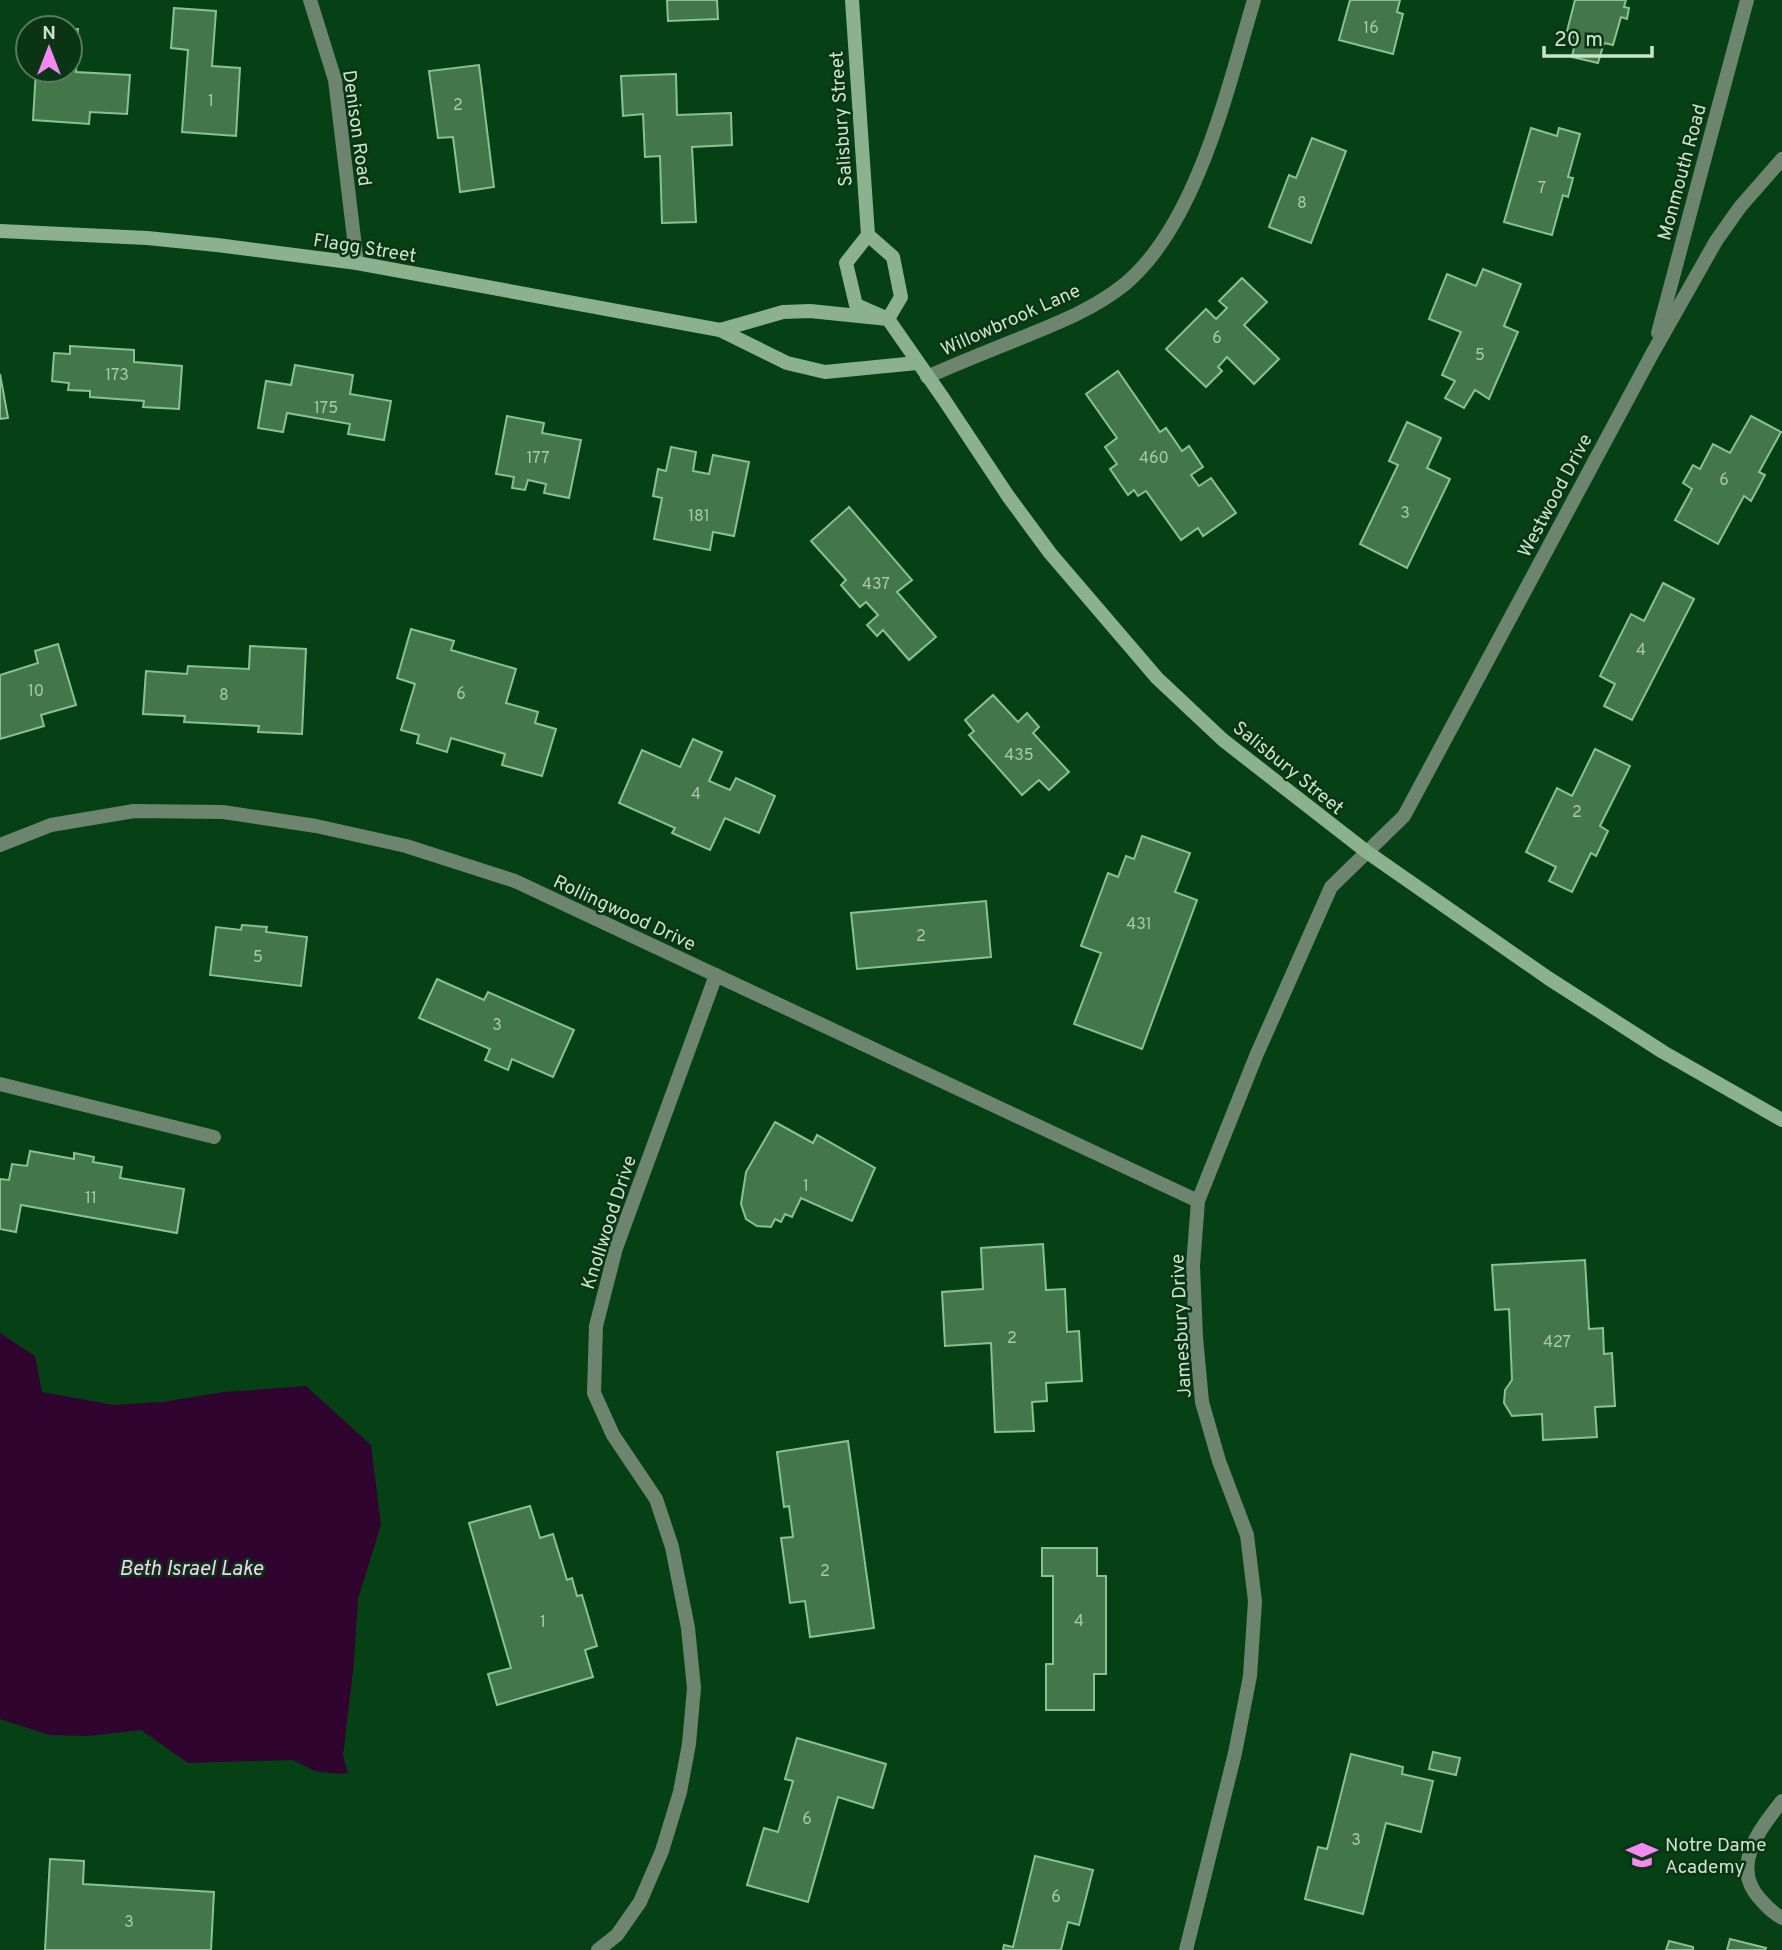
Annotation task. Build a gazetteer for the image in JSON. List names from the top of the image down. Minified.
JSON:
{"streets":{"main road":["Salisbury Street","Flagg Street"],"street":["Denison Road","Monmouth Road","Willowbrook Lane","Westwood Drive","Rollingwood Drive","Knollwood Drive","Jamesbury Drive"]},"crossings":[["Salisbury Street","Flagg Street"],["Salisbury Street","Willowbrook Lane"],["Salisbury Street","Westwood Drive"],["Salisbury Street","Jamesbury Drive"],["Denison Road","Flagg Street"],["Monmouth Road","Westwood Drive"],["Westwood Drive","Jamesbury Drive"],["Rollingwood Drive","Knollwood Drive"],["Rollingwood Drive","Jamesbury Drive"]],"water":["Beth Israel Lake"],"places":{"school or university":["Notre Dame Academy"]},"house_numbers":["16","1","2","7","8","6","5","173","175","177","460","6","3","181","437","4","10","6","8","435","4","2","431","2","5","3","1","11","2","427","2","4","1","6","3","6","3"],"scale_bar":"20 m","north":"top"}
